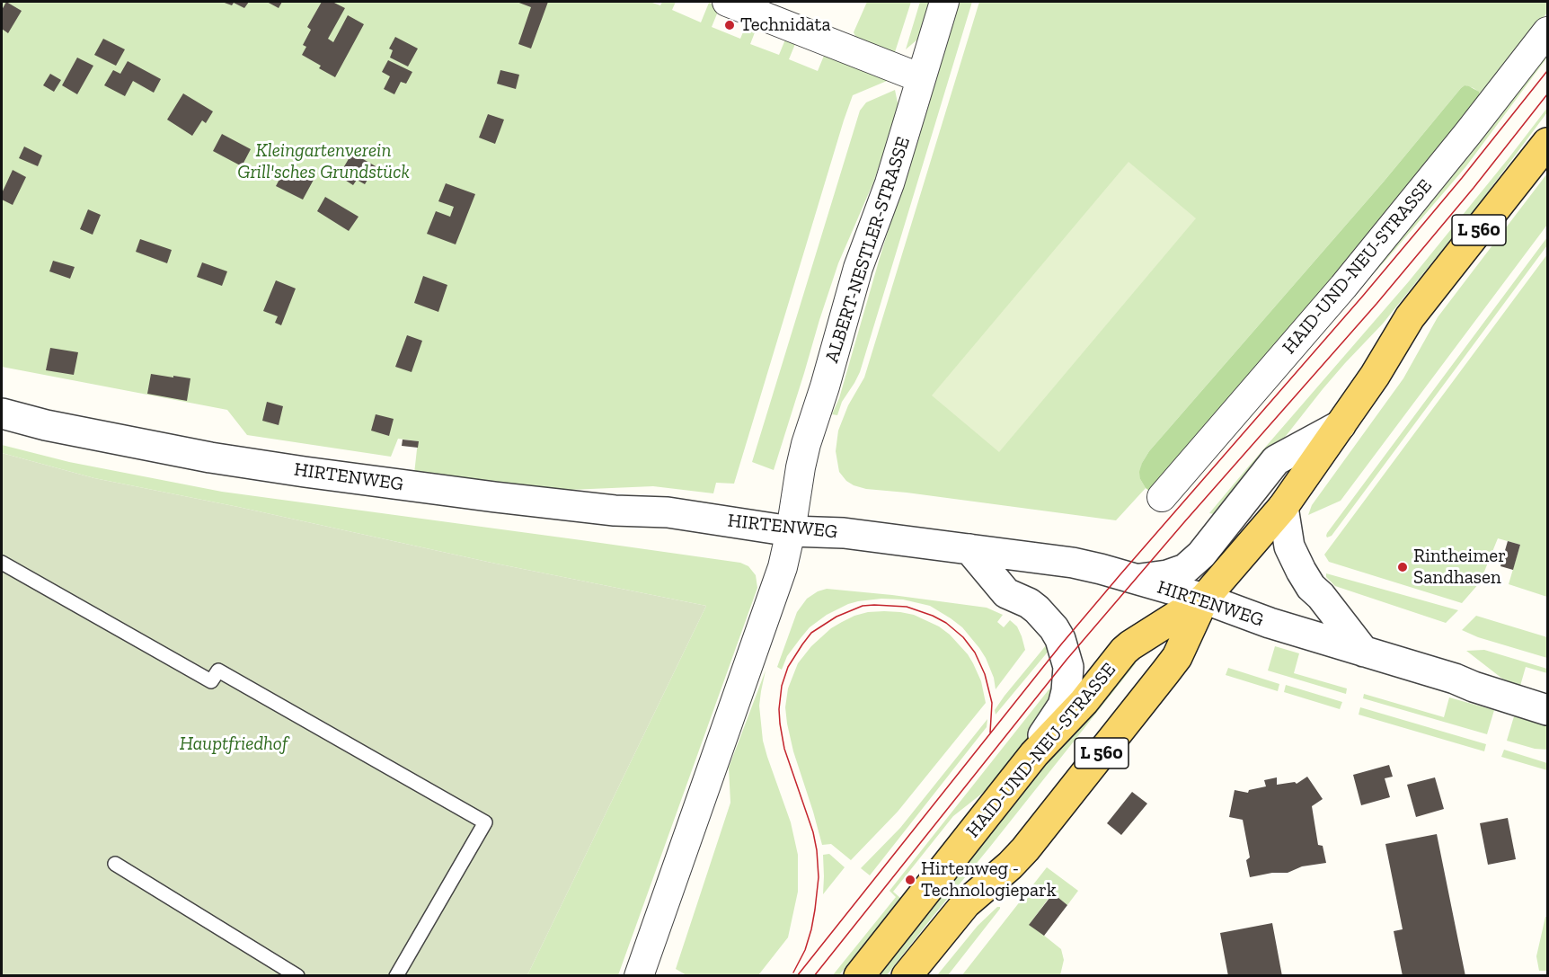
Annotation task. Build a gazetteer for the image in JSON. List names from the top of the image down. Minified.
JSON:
{"streets":{"main road":["L 560","HAID-UND-NEU-STRASSE"],"street":["ALBERT-NESTLER-STRASSE","HIRTENWEG"]},"crossings":[["L 560","HAID-UND-NEU-STRASSE"],["L 560","HIRTENWEG"],["ALBERT-NESTLER-STRASSE","HIRTENWEG"],["HAID-UND-NEU-STRASSE","HIRTENWEG"]],"parks":["Kleingartenverein Grill'sches Grundstück","Hauptfriedhof"],"places":["Technidata","Rintheimer Sandhasen","Hirtenweg - Technologiepark"]}
